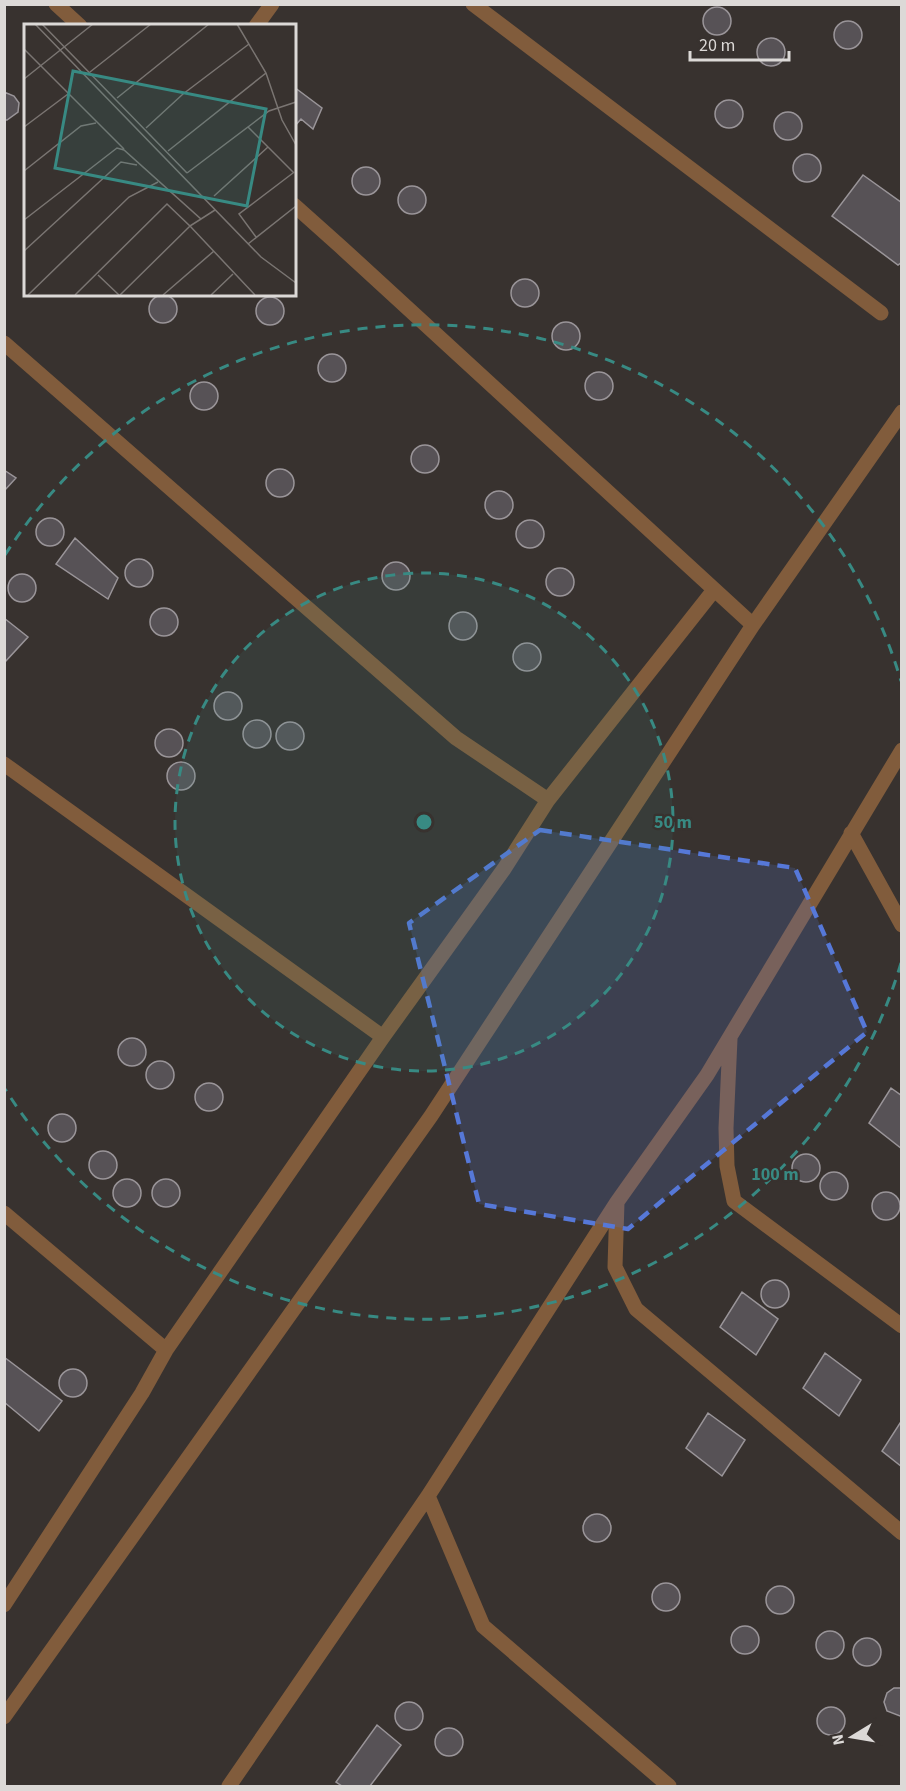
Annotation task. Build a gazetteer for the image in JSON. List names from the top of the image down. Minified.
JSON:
{"scale_bar":"20 m","north":"left","rings":["50 m","100 m"]}
